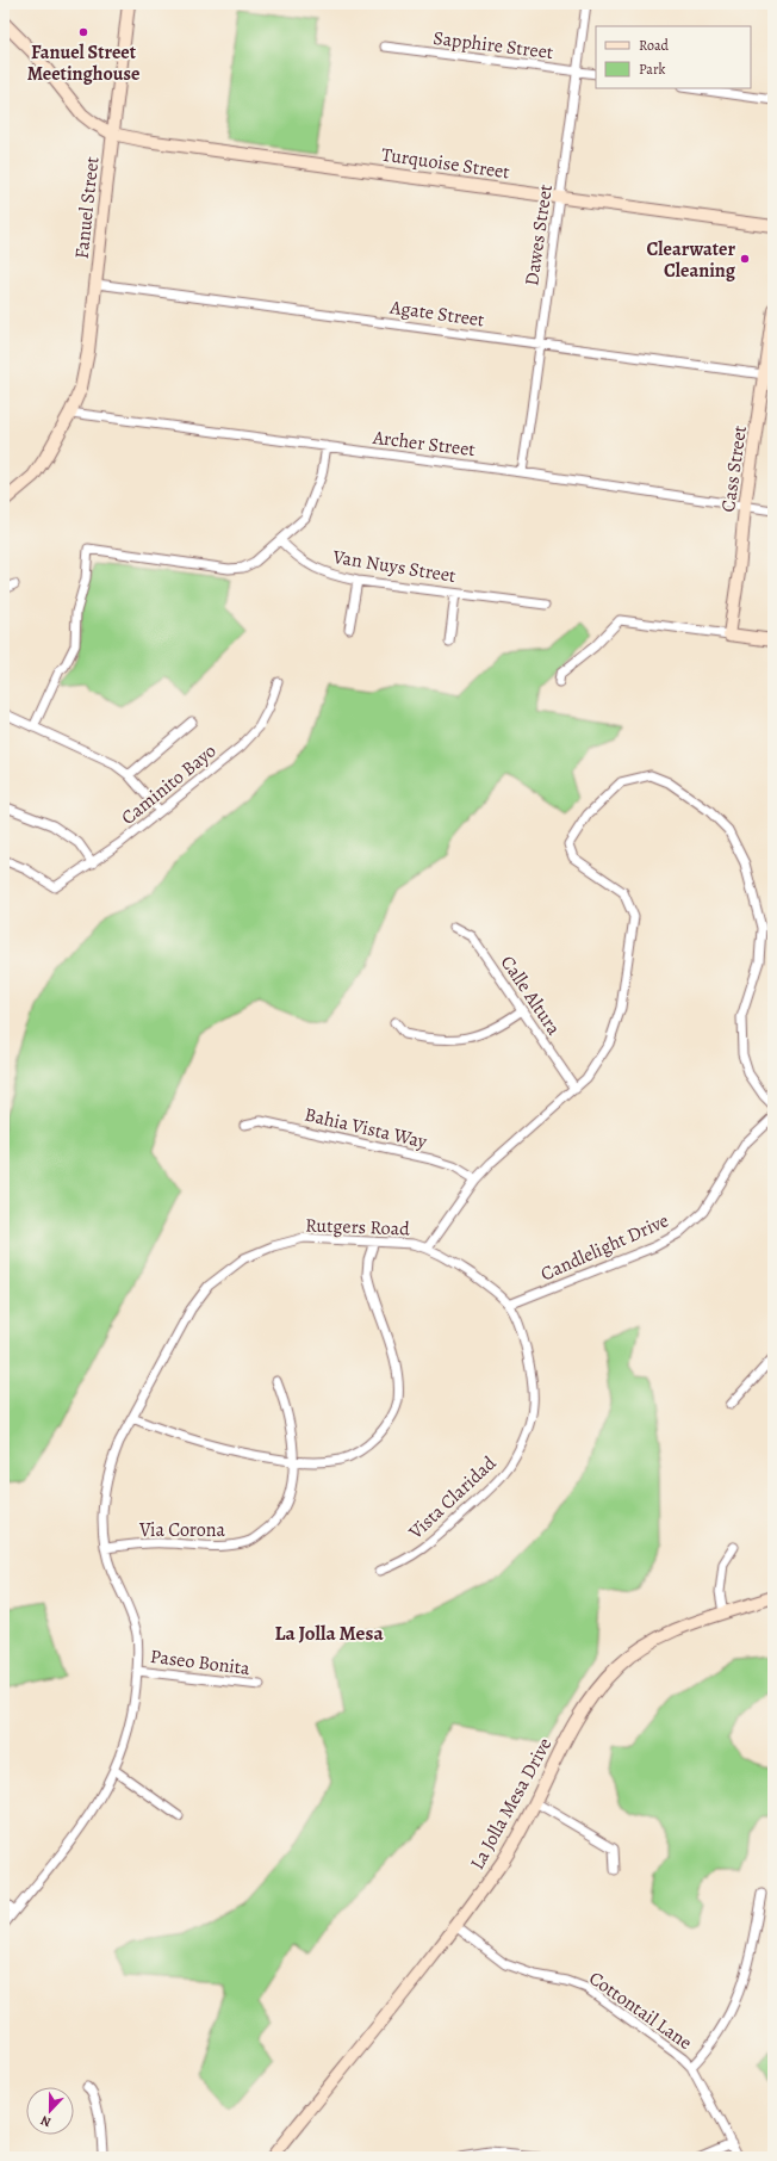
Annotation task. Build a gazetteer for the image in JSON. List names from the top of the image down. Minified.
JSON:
{"streets":{"street":["Sapphire Street","Turquoise Street","Fanuel Street","Dawes Street","Agate Street","Archer Street","Cass Street","Van Nuys Street","Caminito Bayo","Calle Altura","Bahia Vista Way","Rutgers Road","Candlelight Drive","Vista Claridad","Via Corona","Paseo Bonita","La Jolla Mesa Drive","Cottontail Lane"]},"crossings":[["Sapphire Street","Dawes Street"],["Turquoise Street","Fanuel Street"],["Turquoise Street","Dawes Street"],["Fanuel Street","Agate Street"],["Fanuel Street","Archer Street"],["Dawes Street","Agate Street"],["Dawes Street","Archer Street"],["Agate Street","Cass Street"],["Archer Street","Cass Street"],["Calle Altura","Rutgers Road"],["Bahia Vista Way","Rutgers Road"],["Rutgers Road","Vista Claridad"],["Rutgers Road","Via Corona"],["Rutgers Road","Paseo Bonita"],["Candlelight Drive","Vista Claridad"],["La Jolla Mesa Drive","Cottontail Lane"]],"districts":["La Jolla Mesa"],"places":["Fanuel Street Meetinghouse","Clearwater Cleaning"],"legend":["Road","Park"],"north":"bottom"}
